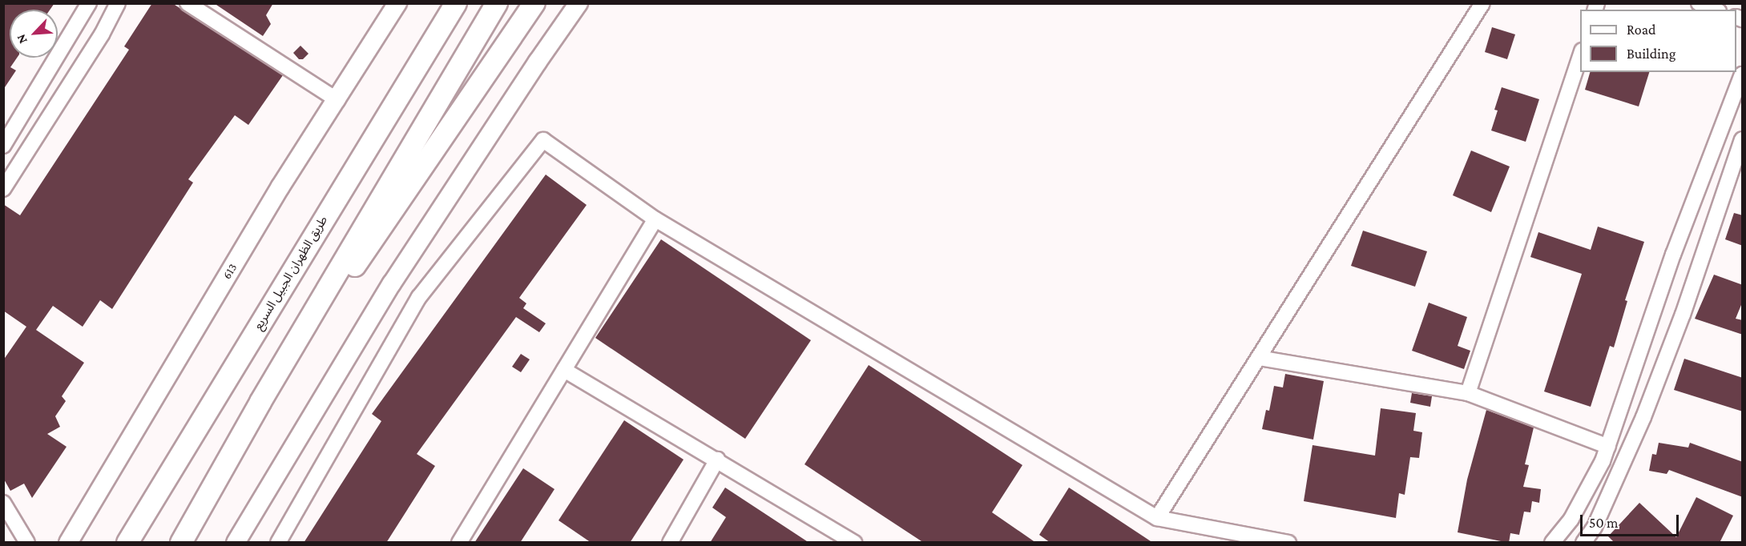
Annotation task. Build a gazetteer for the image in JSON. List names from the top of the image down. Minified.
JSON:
{"streets":{"highway":["طريق الظهران الجبيل السريع"],"main road":["613"]},"legend":["Road","Building"],"scale_bar":"50 m","north":"bottom left"}
